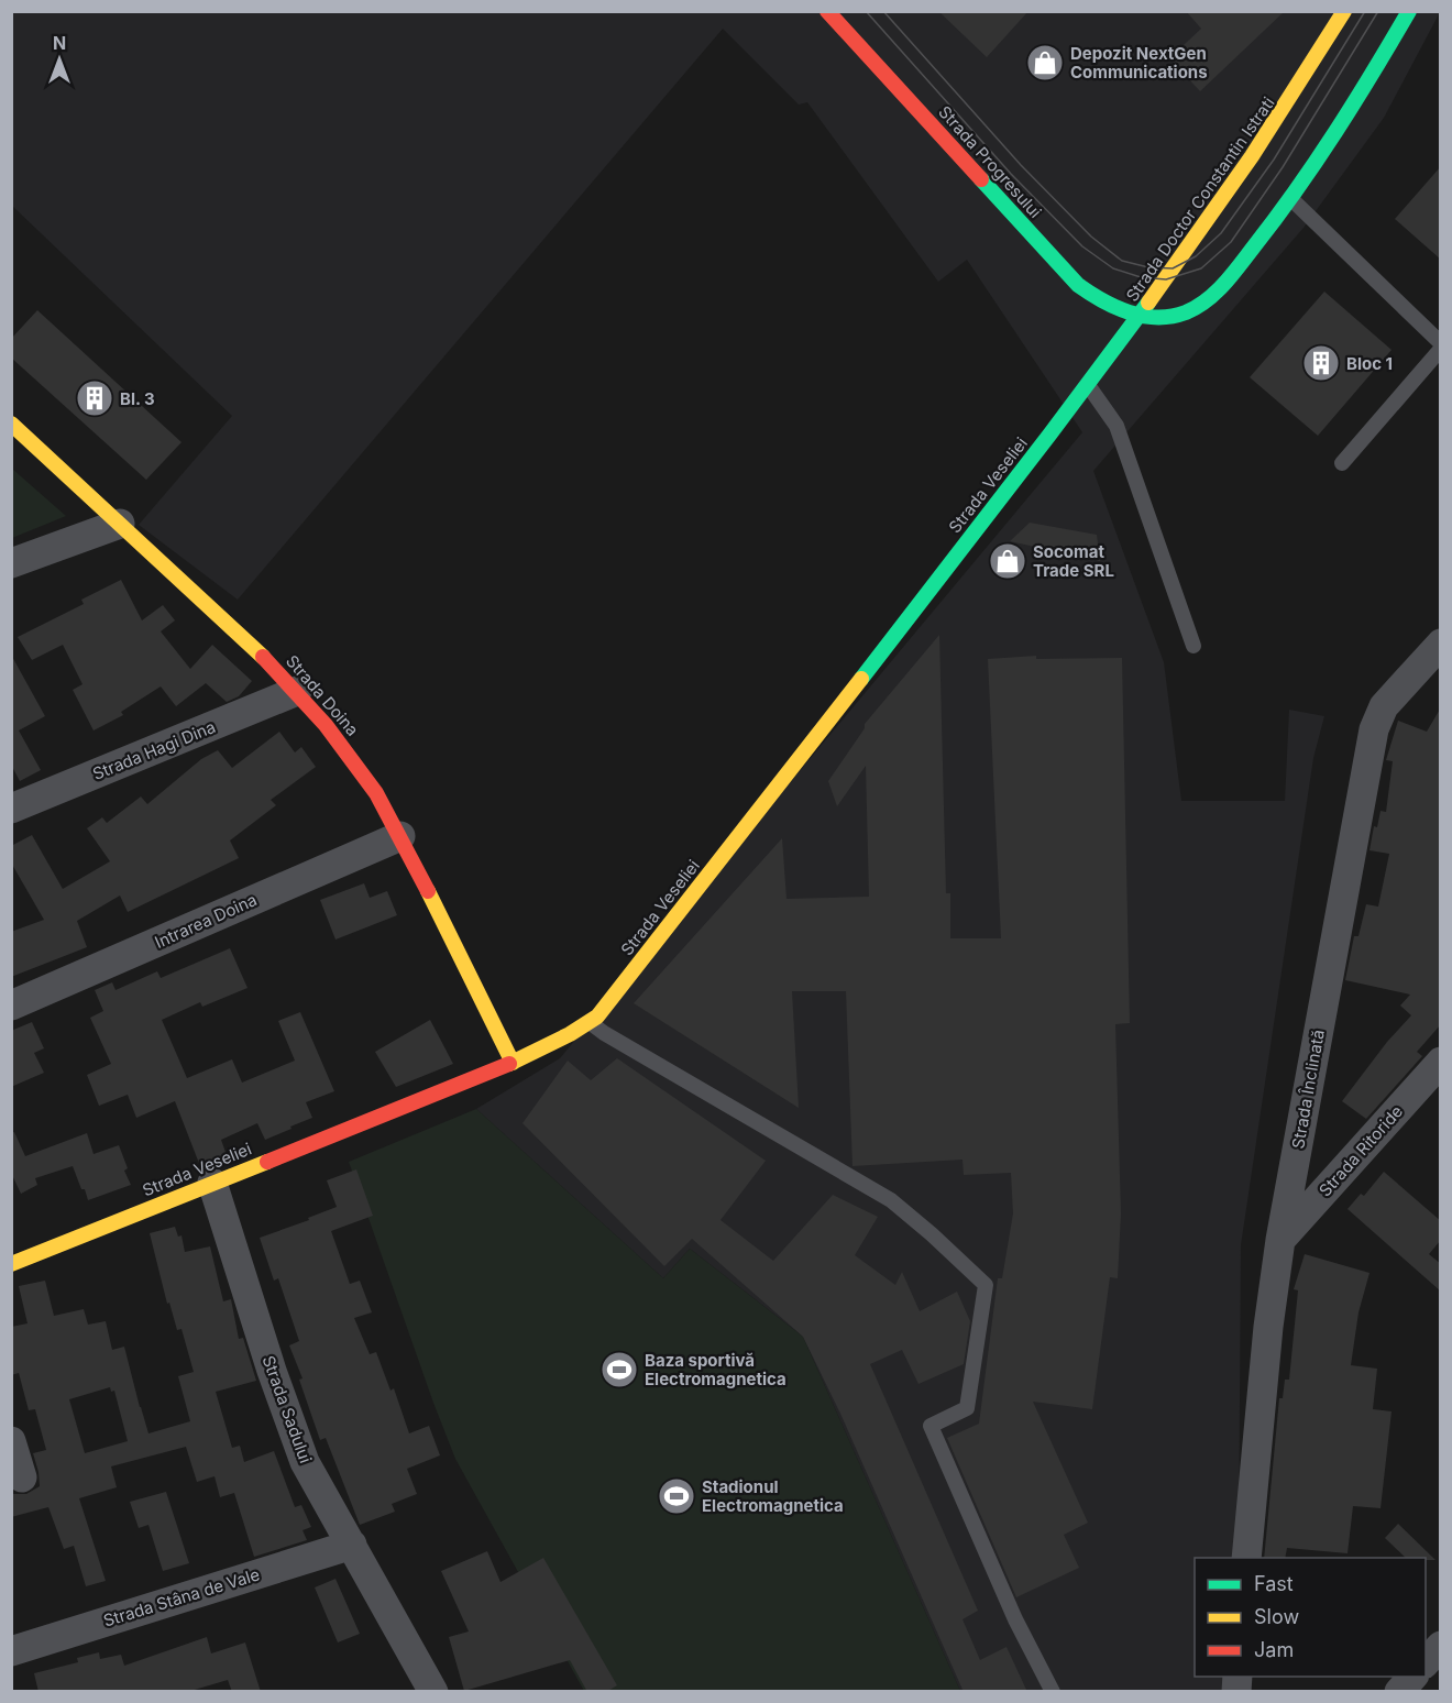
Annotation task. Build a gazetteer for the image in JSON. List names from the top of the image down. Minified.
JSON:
{"streets":{"street":["Strada Progresului","Strada Doctor Constantin Istrati","Strada Veseliei","Strada Doina","Strada Hagi Dina","Intrarea Doina","Strada Înclinată","Strada Ritoride","Strada Sadului","Strada Stâna de Vale"]},"crossings":[["Strada Progresului","Strada Doctor Constantin Istrati"],["Strada Progresului","Strada Veseliei"],["Strada Doctor Constantin Istrati","Strada Veseliei"],["Strada Veseliei","Strada Doina"],["Strada Veseliei","Strada Sadului"],["Strada Doina","Strada Hagi Dina"],["Strada Doina","Intrarea Doina"],["Strada Înclinată","Strada Ritoride"],["Strada Sadului","Strada Stâna de Vale"]],"places":{"shop":["Depozit NextGen Communications","Socomat Trade SRL"],"building":["Bloc 1","Bl. 3"],"sports":["Baza sportivă Electromagnetica","Stadionul Electromagnetica"]},"legend":["Fast","Slow","Jam"],"north":"top"}
